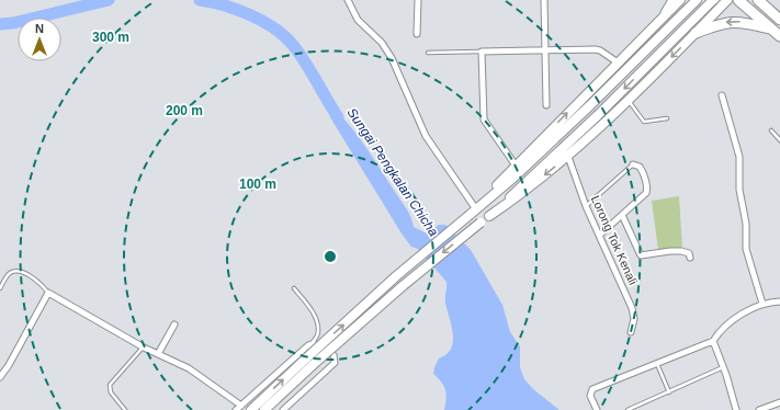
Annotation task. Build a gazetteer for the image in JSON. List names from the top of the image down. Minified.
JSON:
{"streets":{"street":["Lorong Tok Kenali"]},"water":["Sungai Pengkalan Chicha"],"north":"top","rings":["300 m","200 m","100 m"]}
